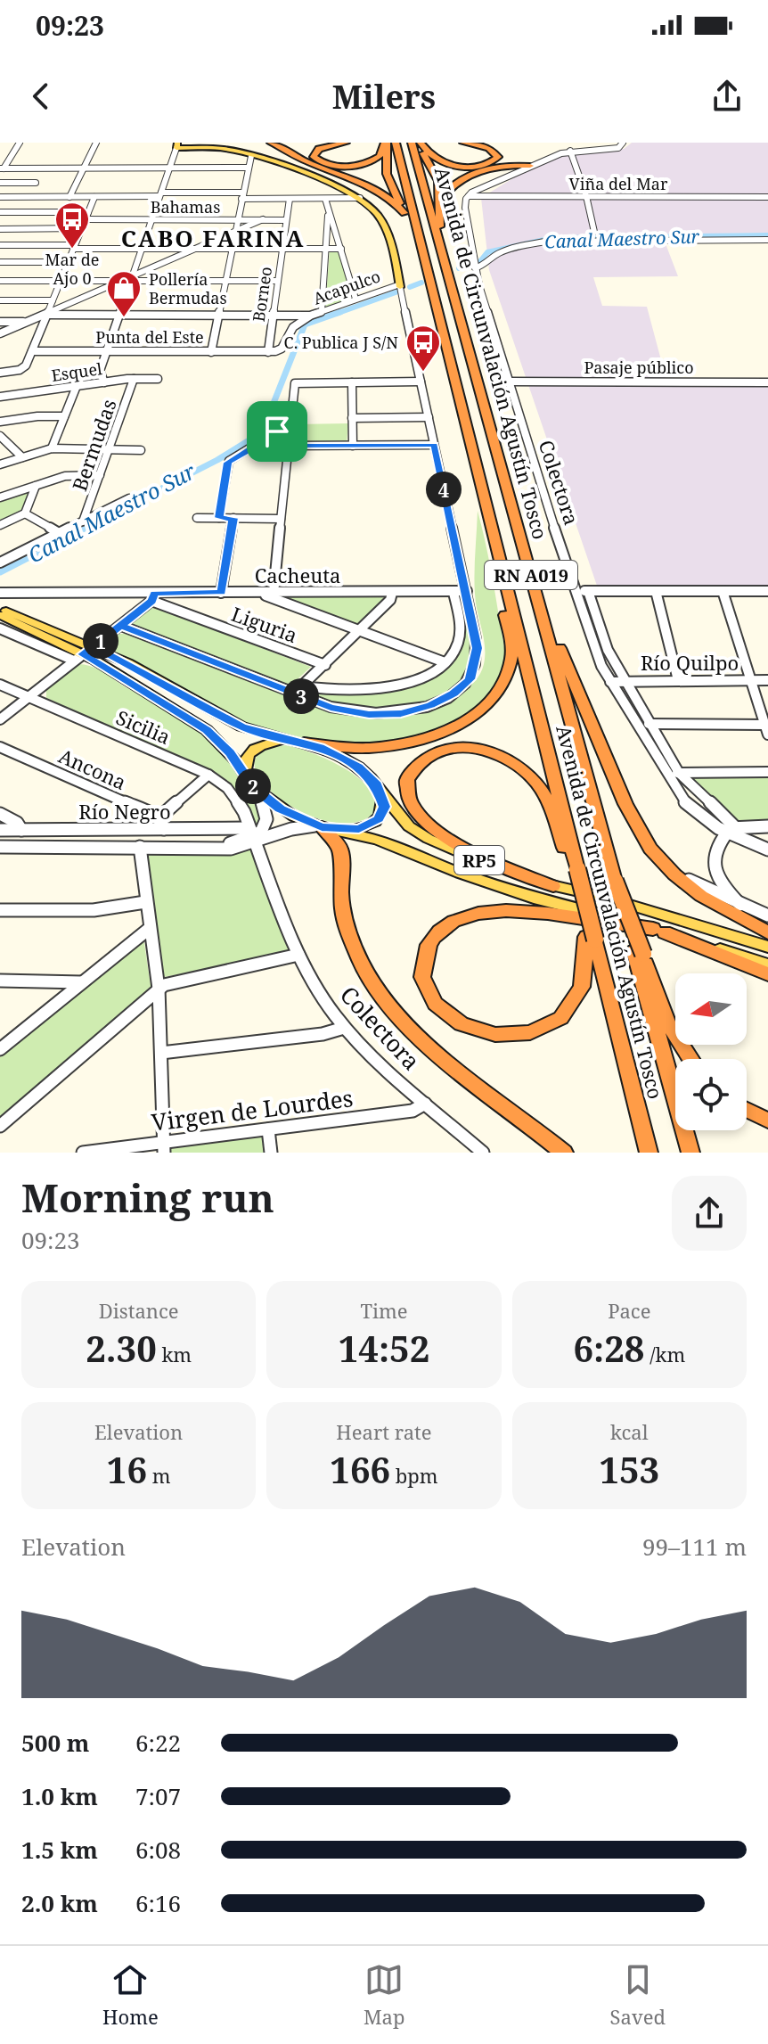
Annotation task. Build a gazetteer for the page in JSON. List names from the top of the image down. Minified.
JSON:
{"streets":{"highway":["Avenida de Circunvalación Agustín Tosco","RN A019"],"main road":["RP5"],"street":["Viña del Mar","Bahamas","Acapulco","Borneo","Punta del Este","Pasaje público","Esquel","Bermudas","Colectora","Cacheuta","Liguria","Río Quilpo","Sicilia","Ancona","Río Negro","Virgen de Lourdes"]},"crossings":[["Viña del Mar","Colectora"],["Bahamas","Borneo"],["Bahamas","Bermudas"],["Acapulco","Borneo"],["Acapulco","Bermudas"],["Borneo","Punta del Este"],["Punta del Este","Bermudas"],["Avenida de Circunvalación Agustín Tosco","RP5"],["Pasaje público","Colectora"],["Esquel","Bermudas"],["Colectora","Río Quilpo"],["Colectora","Sicilia"],["Colectora","Río Negro"],["Colectora","Virgen de Lourdes"],["Cacheuta","Liguria"],["Sicilia","Río Negro"],["Ancona","Río Negro"]],"districts":["CABO FARINA"],"water":["Canal Maestro Sur"],"places":{"bus stop":["Mar de Ajo 0","C. Publica J S/N"],"shop":["Pollería Bermudas"]},"north":"left","page":{"status":"09:23","header":"Milers","pins":["4","1","3","2"],"heading":["Morning run","09:23"],"stats":[["Distance","2.30 km"],["Time","14:52"],["Pace","6:28 /km"],["Elevation","16 m"],["Heart rate","166 bpm"],["kcal","153"]],"chart":["Elevation","99–111 m"],"list":[{"name":"500 m","note":"6:22"},{"name":"1.0 km","note":"7:07"},{"name":"1.5 km","note":"6:08"},{"name":"2.0 km","note":"6:16"}],"tabs":["Home","Map","Saved"]}}
